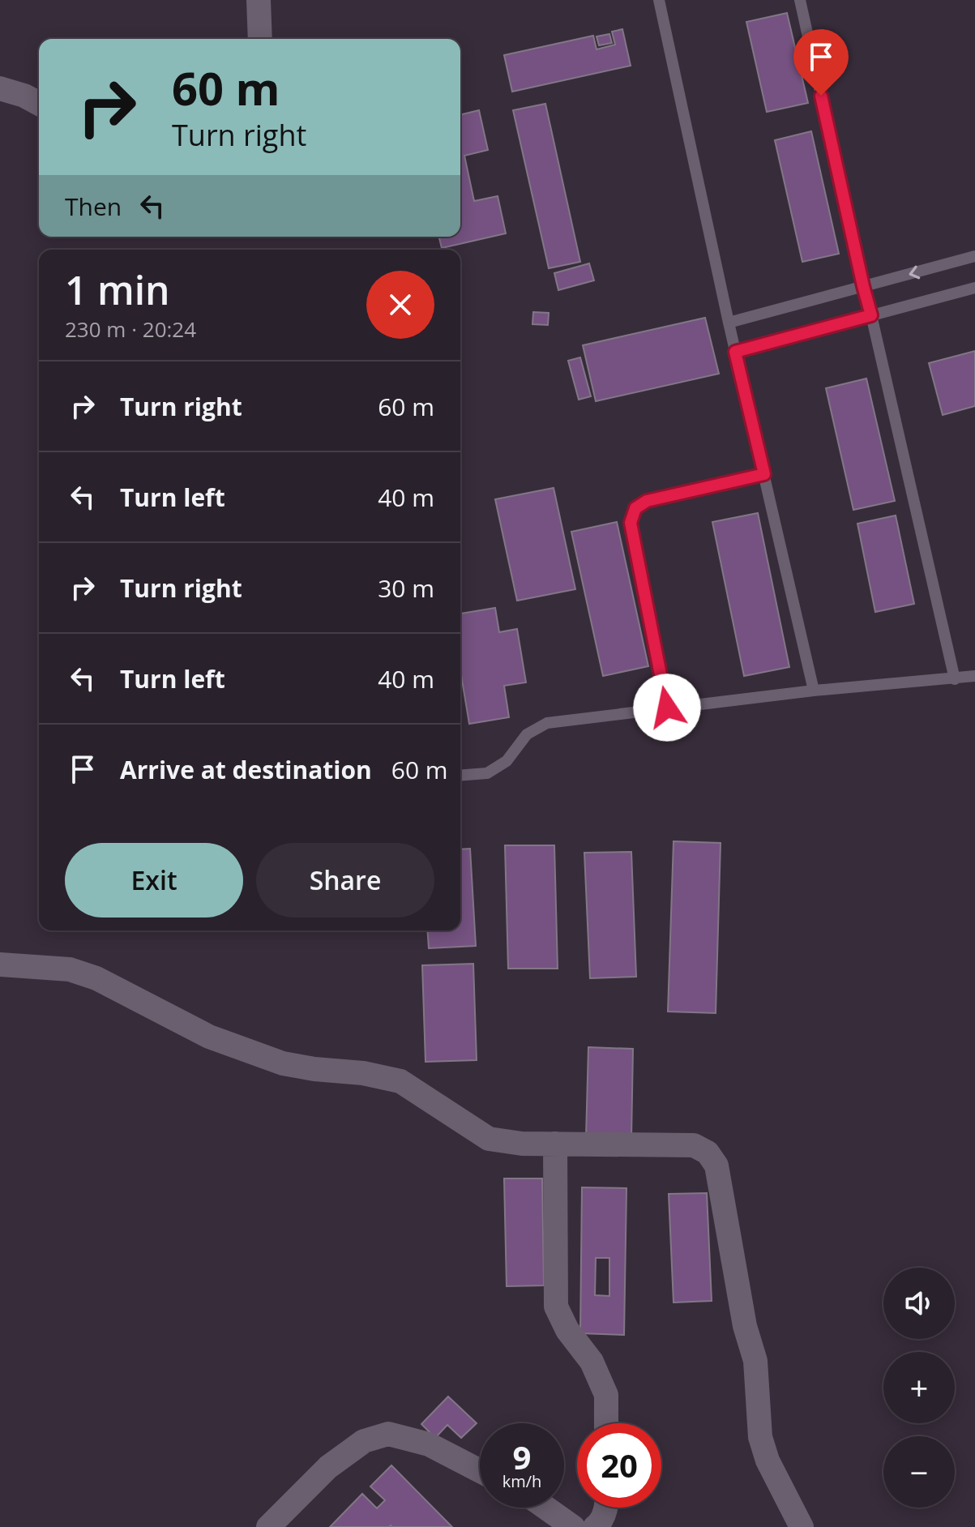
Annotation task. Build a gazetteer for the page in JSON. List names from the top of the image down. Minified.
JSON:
{"page":{"turn":["60 m","Turn right"],"then":"Then","heading":["1 min","230 m · 20:24"],"list":[{"name":"Turn right","value":"60 m"},{"name":"Turn left","value":"40 m"},{"name":"Turn right","value":"30 m"},{"name":"Turn left","value":"40 m"},{"name":"Arrive at destination","value":"60 m"}],"buttons":["Exit","Share"],"map_buttons":["+","−"],"speed":"9 km/h","limit":"20"}}
